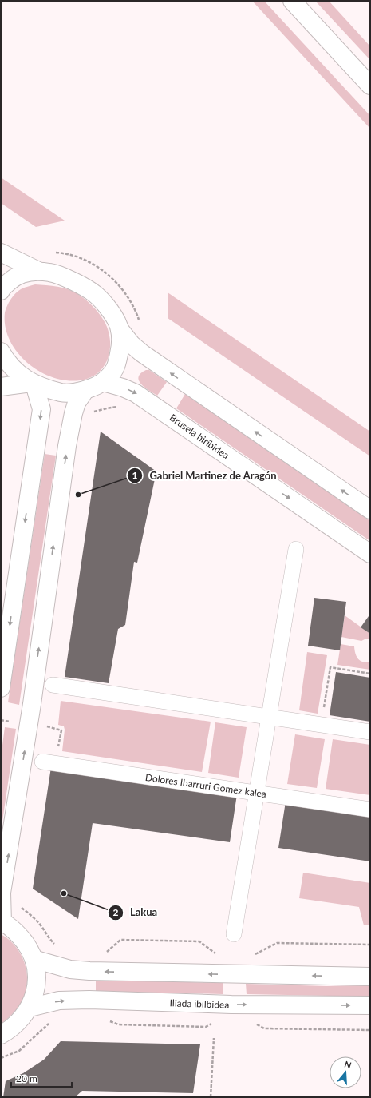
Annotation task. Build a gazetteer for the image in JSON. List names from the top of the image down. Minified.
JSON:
{"streets":{"street":["Brusela hiribidea","Dolores Ibarruri Gomez kalea","Iliada ibilbidea"]},"places":["Gabriel Martinez de Aragón","Lakua"],"scale_bar":"20 m","north":"top"}
